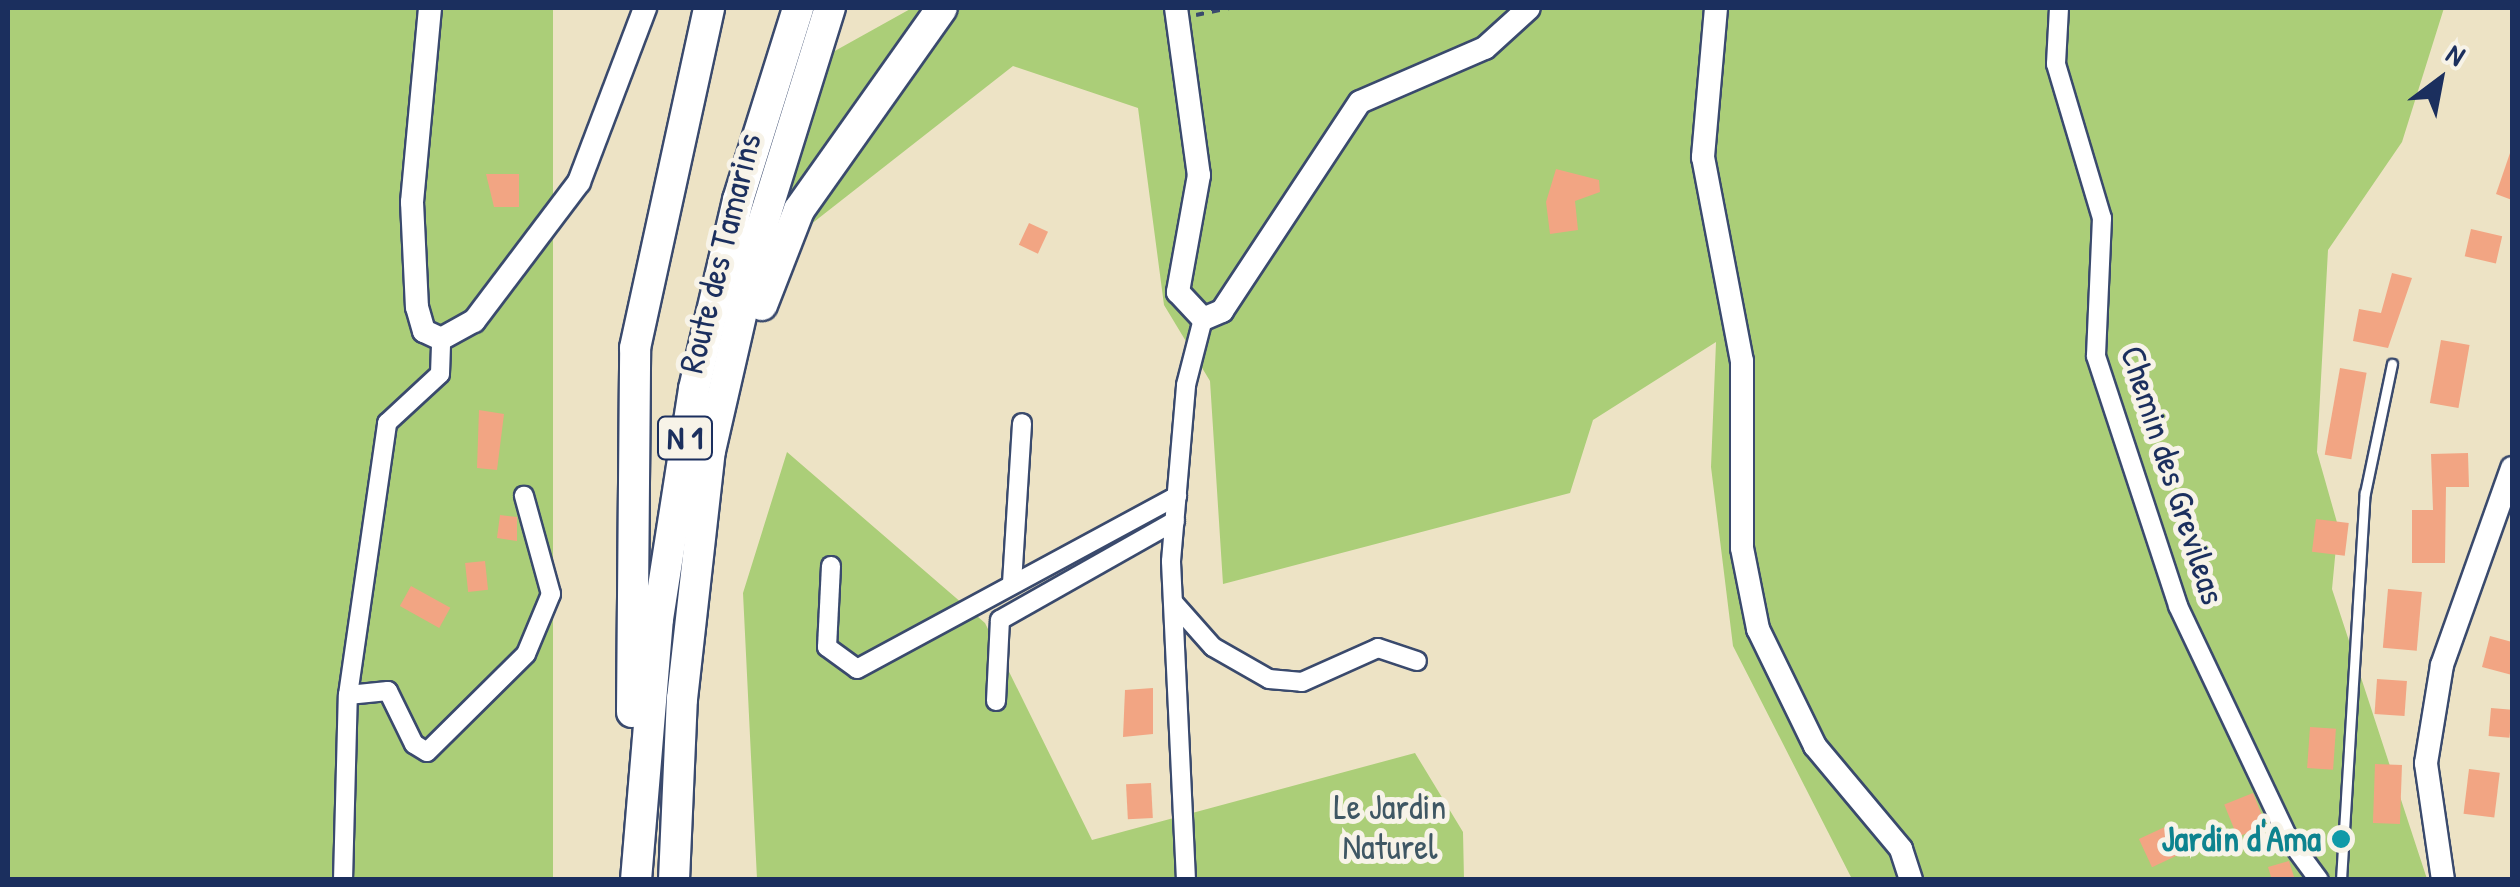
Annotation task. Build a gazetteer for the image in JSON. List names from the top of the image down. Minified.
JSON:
{"streets":{"highway":["Route des Tamarins","N 1"],"street":["Chemin des Grevileas"]},"parks":["Le Jardin Naturel"],"places":["Jardin d'Ama"],"north":"top right"}
